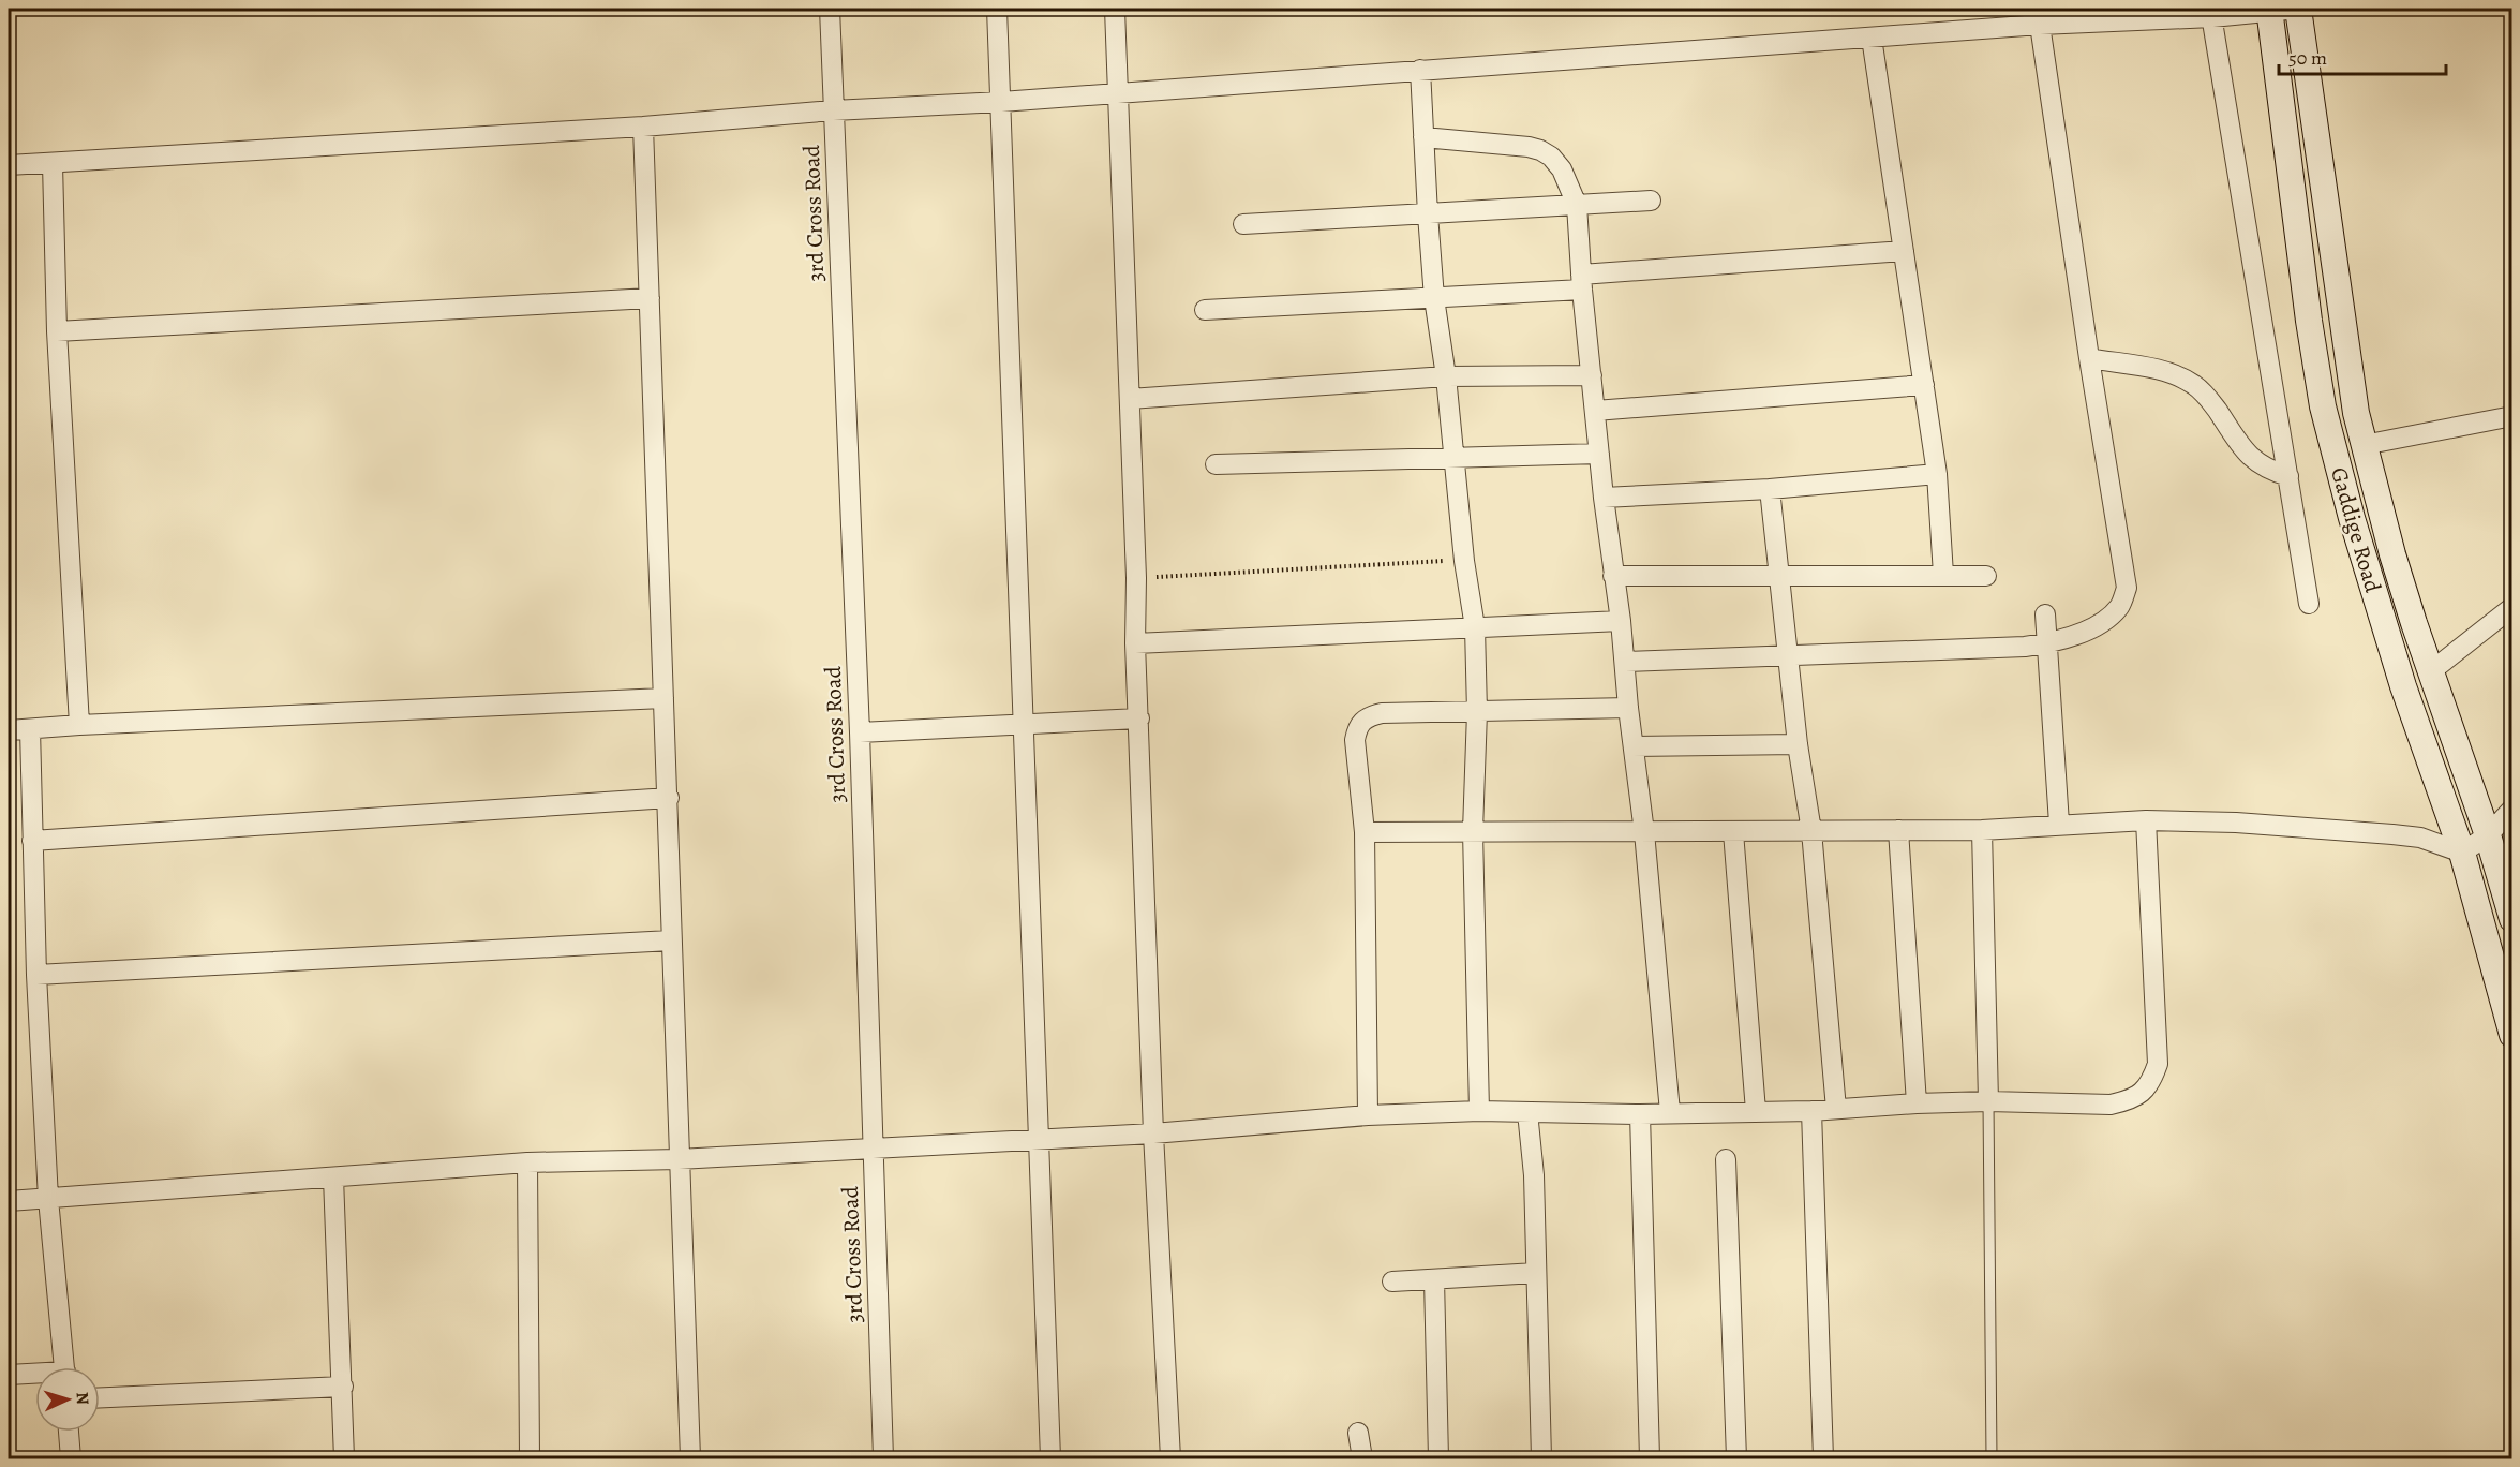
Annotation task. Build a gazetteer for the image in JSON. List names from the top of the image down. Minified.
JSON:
{"streets":{"main road":["Gaddige Road"],"street":["3rd Cross Road"]},"scale_bar":"50 m","north":"right"}
